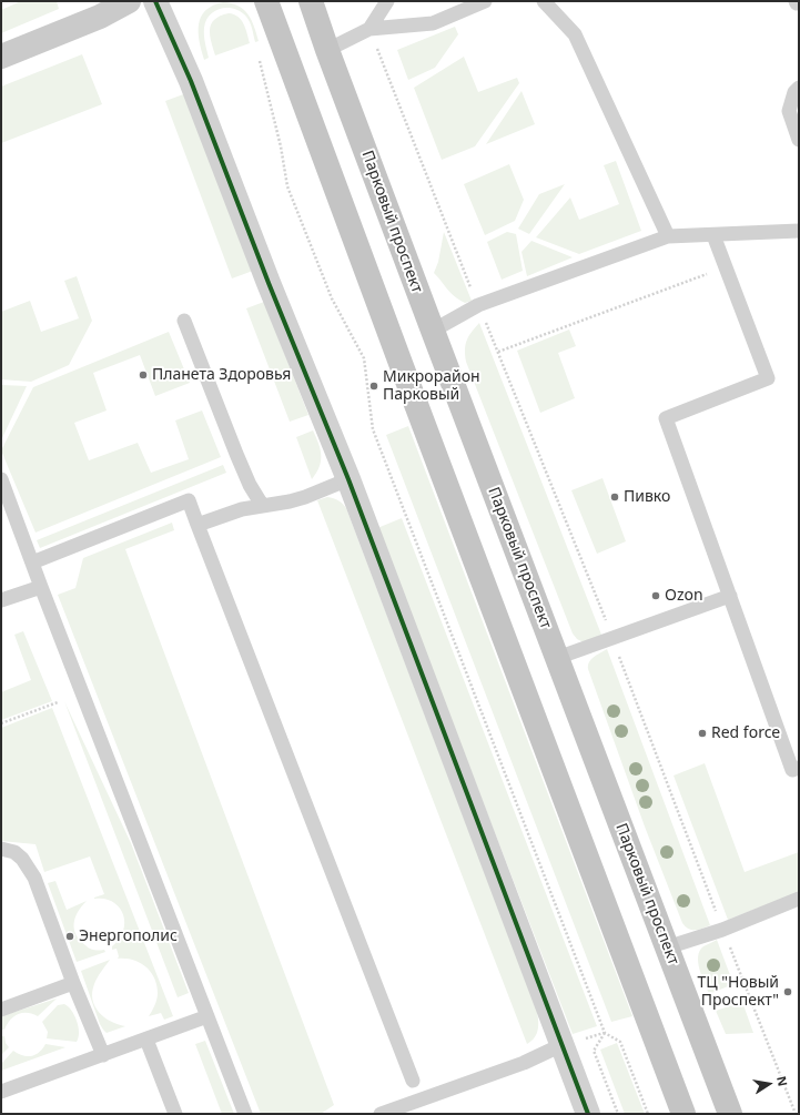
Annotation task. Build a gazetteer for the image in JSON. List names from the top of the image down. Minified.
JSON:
{"streets":{"main road":["Парковый проспект"]},"places":["Планета Здоровья","Микрорайон Парковый","Пивко","Ozon","Red force","Энергополис","ТЦ \"Новый Проспект\""],"north":"right"}
